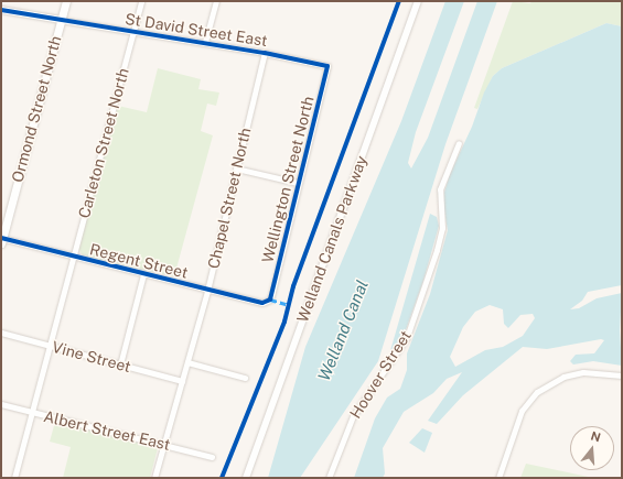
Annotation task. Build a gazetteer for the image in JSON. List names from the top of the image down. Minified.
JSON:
{"streets":{"main road":["Ormond Street North"],"street":["St David Street East","Carleton Street North","Wellington Street North","Chapel Street North","Welland Canals Parkway","Regent Street","Vine Street","Hoover Street","Albert Street East"]},"crossings":[["St David Street East","Ormond Street North"],["St David Street East","Carleton Street North"],["St David Street East","Wellington Street North"],["St David Street East","Chapel Street North"],["Ormond Street North","Regent Street"],["Carleton Street North","Regent Street"],["Carleton Street North","Vine Street"],["Carleton Street North","Albert Street East"],["Wellington Street North","Regent Street"],["Chapel Street North","Regent Street"],["Chapel Street North","Vine Street"],["Chapel Street North","Albert Street East"]],"water":["Welland Canal"],"north":"top"}
